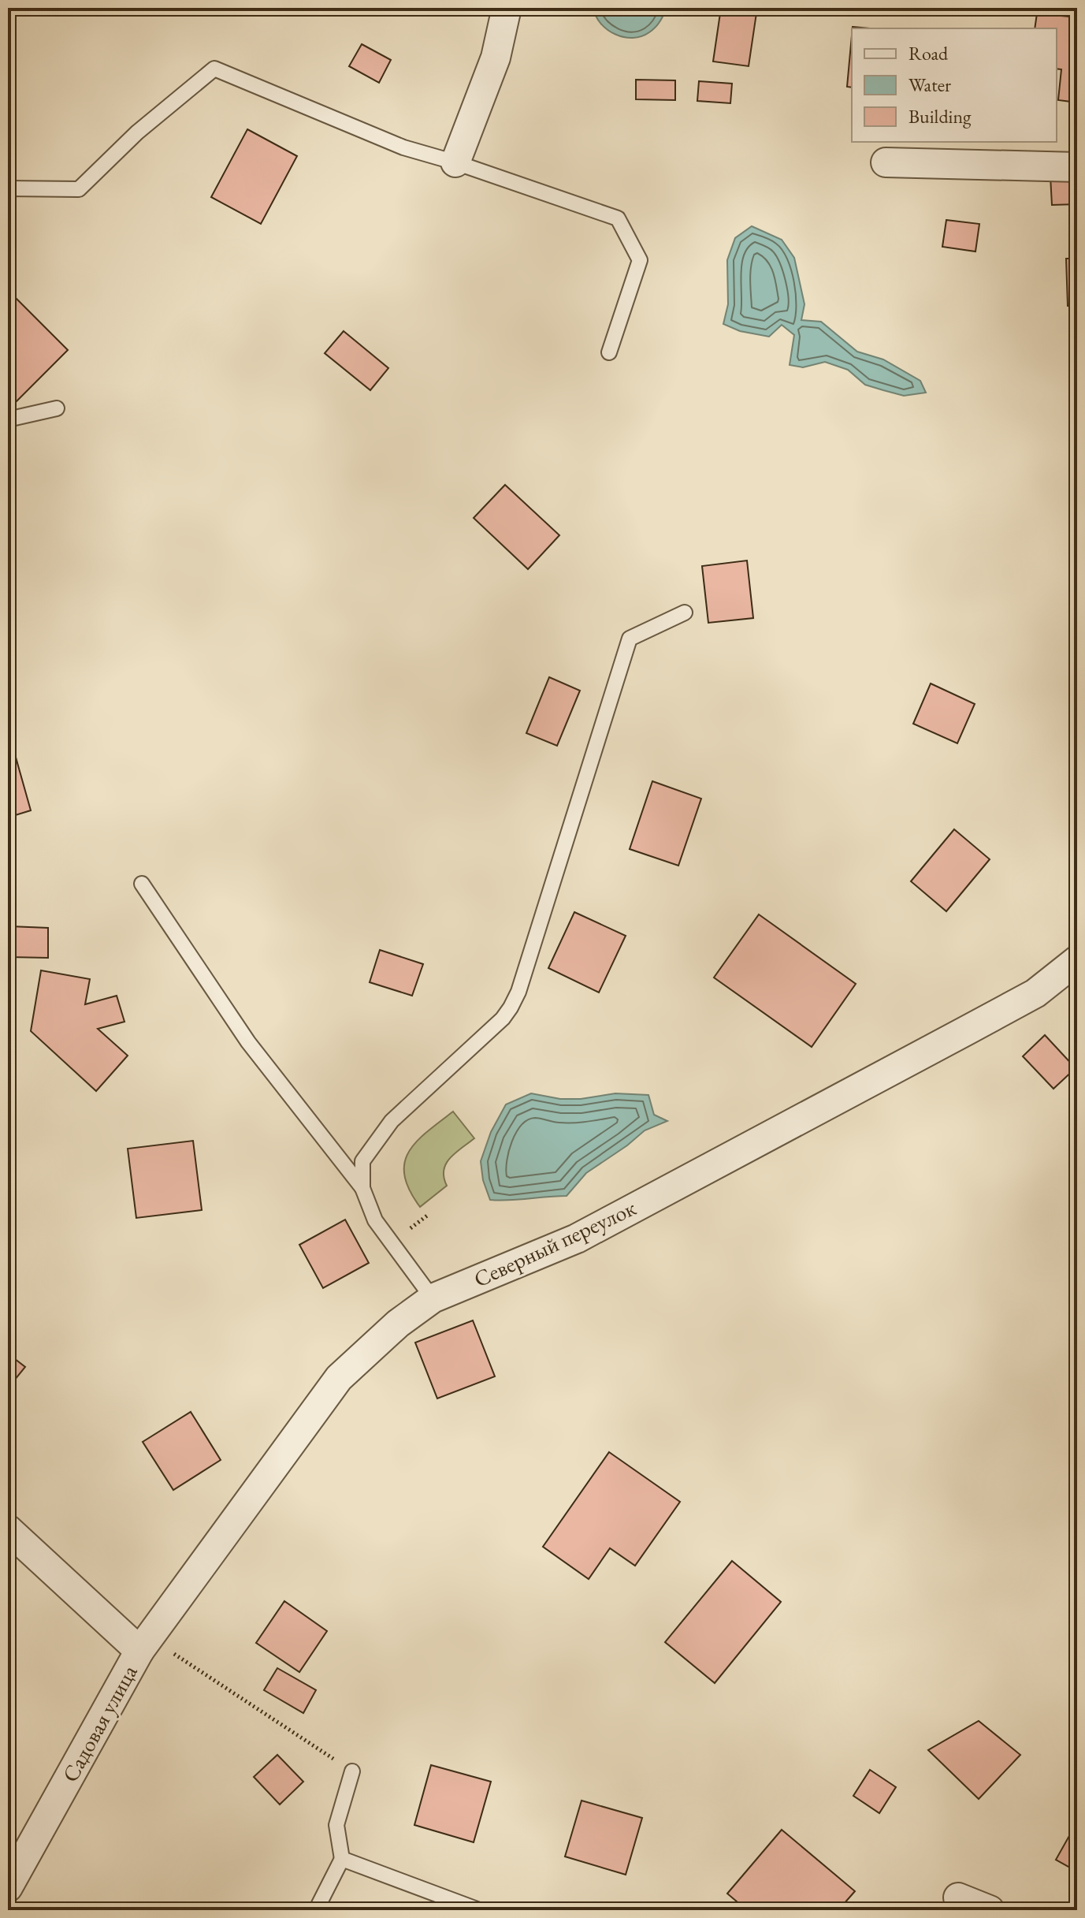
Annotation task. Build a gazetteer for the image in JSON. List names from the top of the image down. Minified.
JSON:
{"streets":{"street":["Северный переулок","Садовая улица"]},"crossings":[["Северный переулок","Садовая улица"]],"legend":["Road","Water","Building"]}
